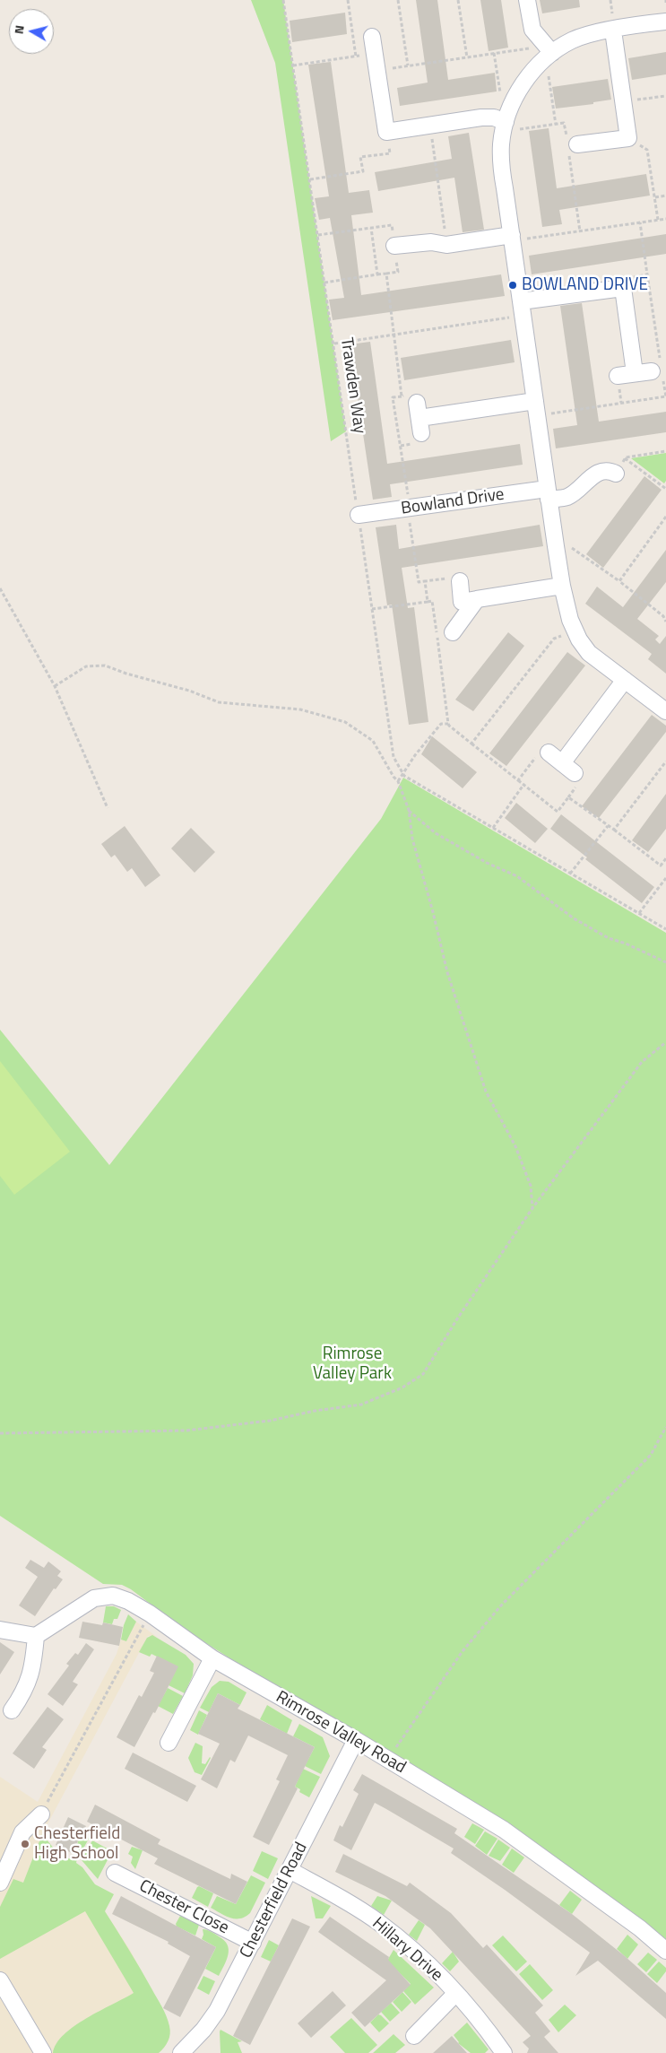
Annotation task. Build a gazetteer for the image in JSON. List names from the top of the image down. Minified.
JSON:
{"streets":{"street":["Bowland Drive","Rimrose Valley Road","Chesterfield Road","Chester Close","Hillary Drive"],"path":["Trawden Way"]},"crossings":[["Trawden Way","Bowland Drive"],["Rimrose Valley Road","Chesterfield Road"],["Chesterfield Road","Chester Close"],["Chesterfield Road","Hillary Drive"]],"parks":["Rimrose Valley Park"],"places":["BOWLAND DRIVE","Chesterfield High School"],"north":"left"}
